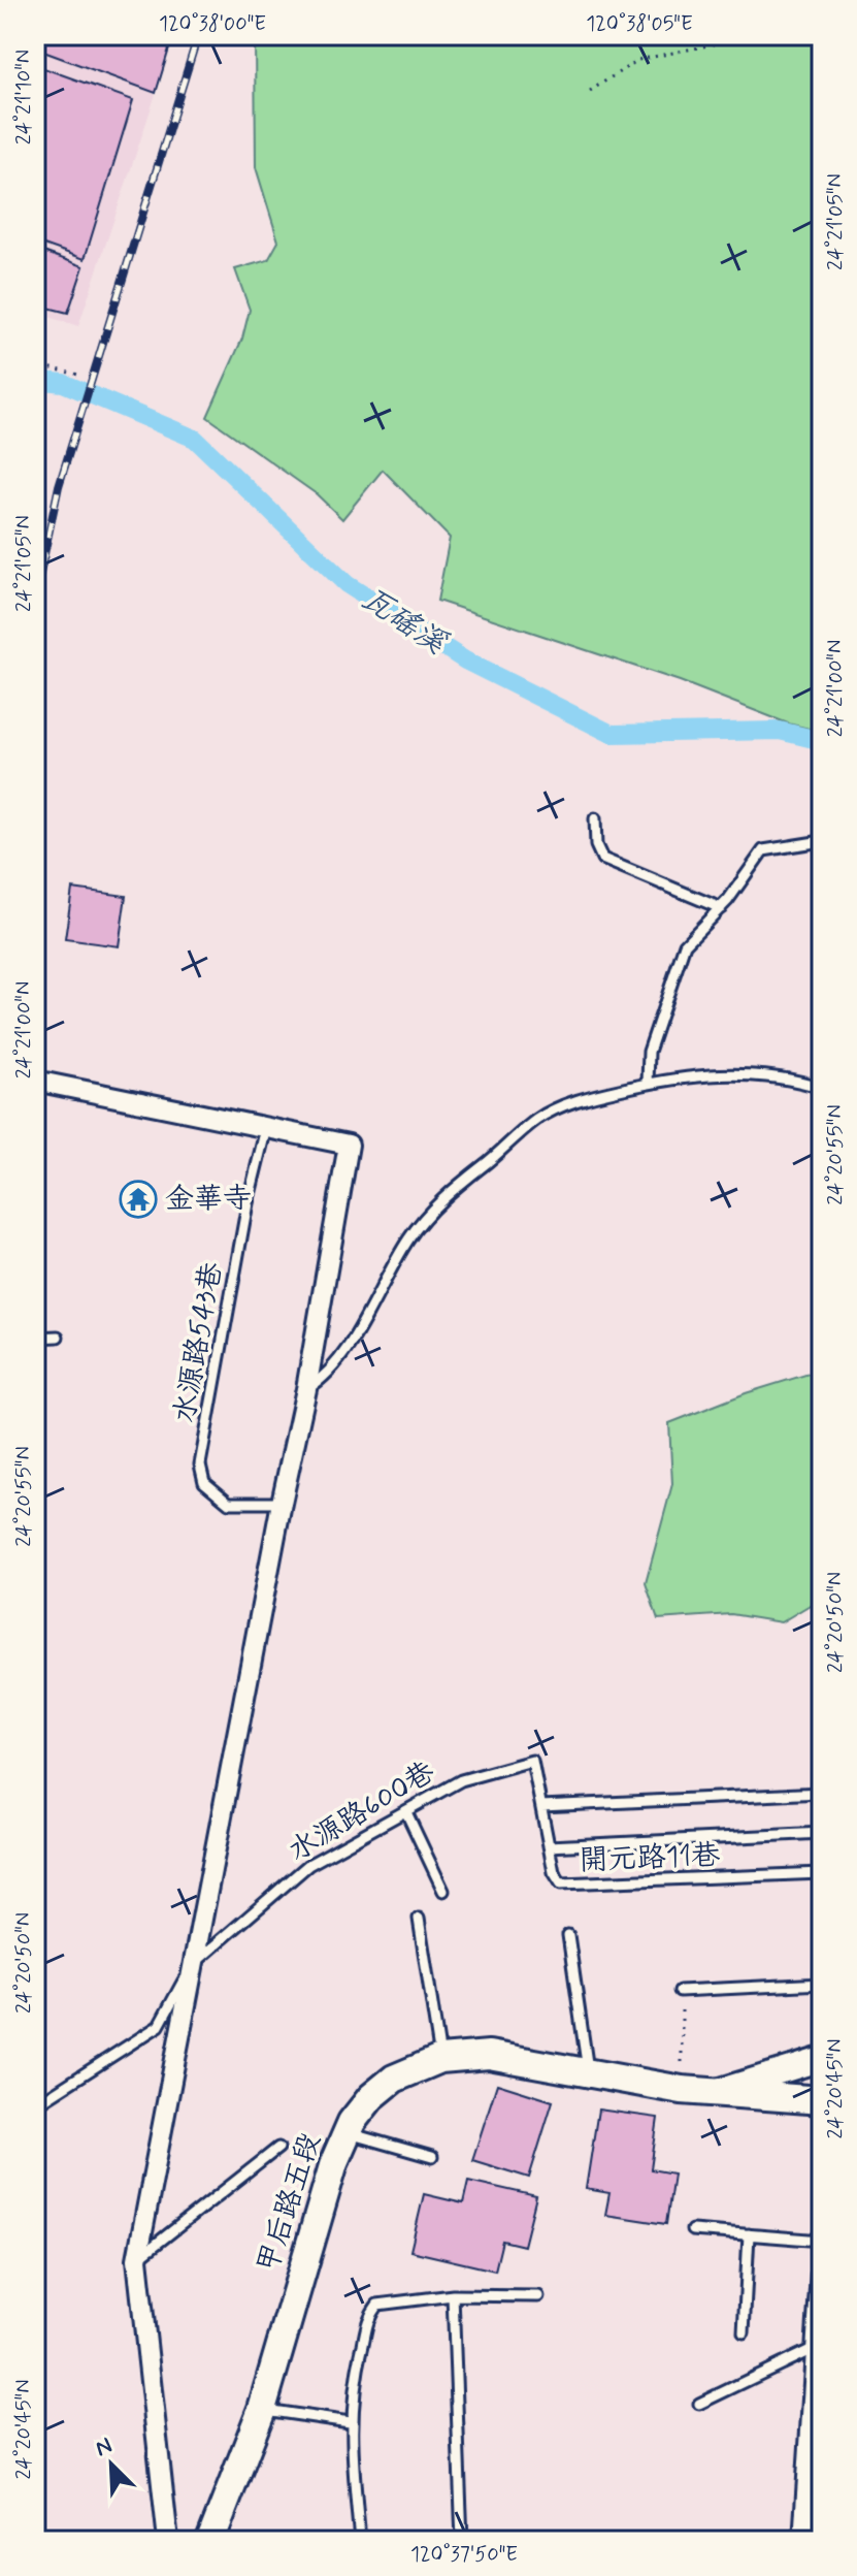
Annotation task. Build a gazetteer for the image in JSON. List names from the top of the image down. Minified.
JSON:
{"streets":{"main road":["甲后路五段"],"lane":["水源路543巷","水源路600巷","開元路11巷"]},"crossings":[["水源路600巷","開元路11巷"]],"water":["瓦磘溪"],"places":{"temple":["金華寺"]},"north":"top left","coordinates":["120°38'00\"E","120°38'05\"E","24°21'10\"N","24°21'05\"N","24°21'00\"N","24°20'55\"N","24°20'50\"N","24°20'45\"N","120°37'50\"E"]}
